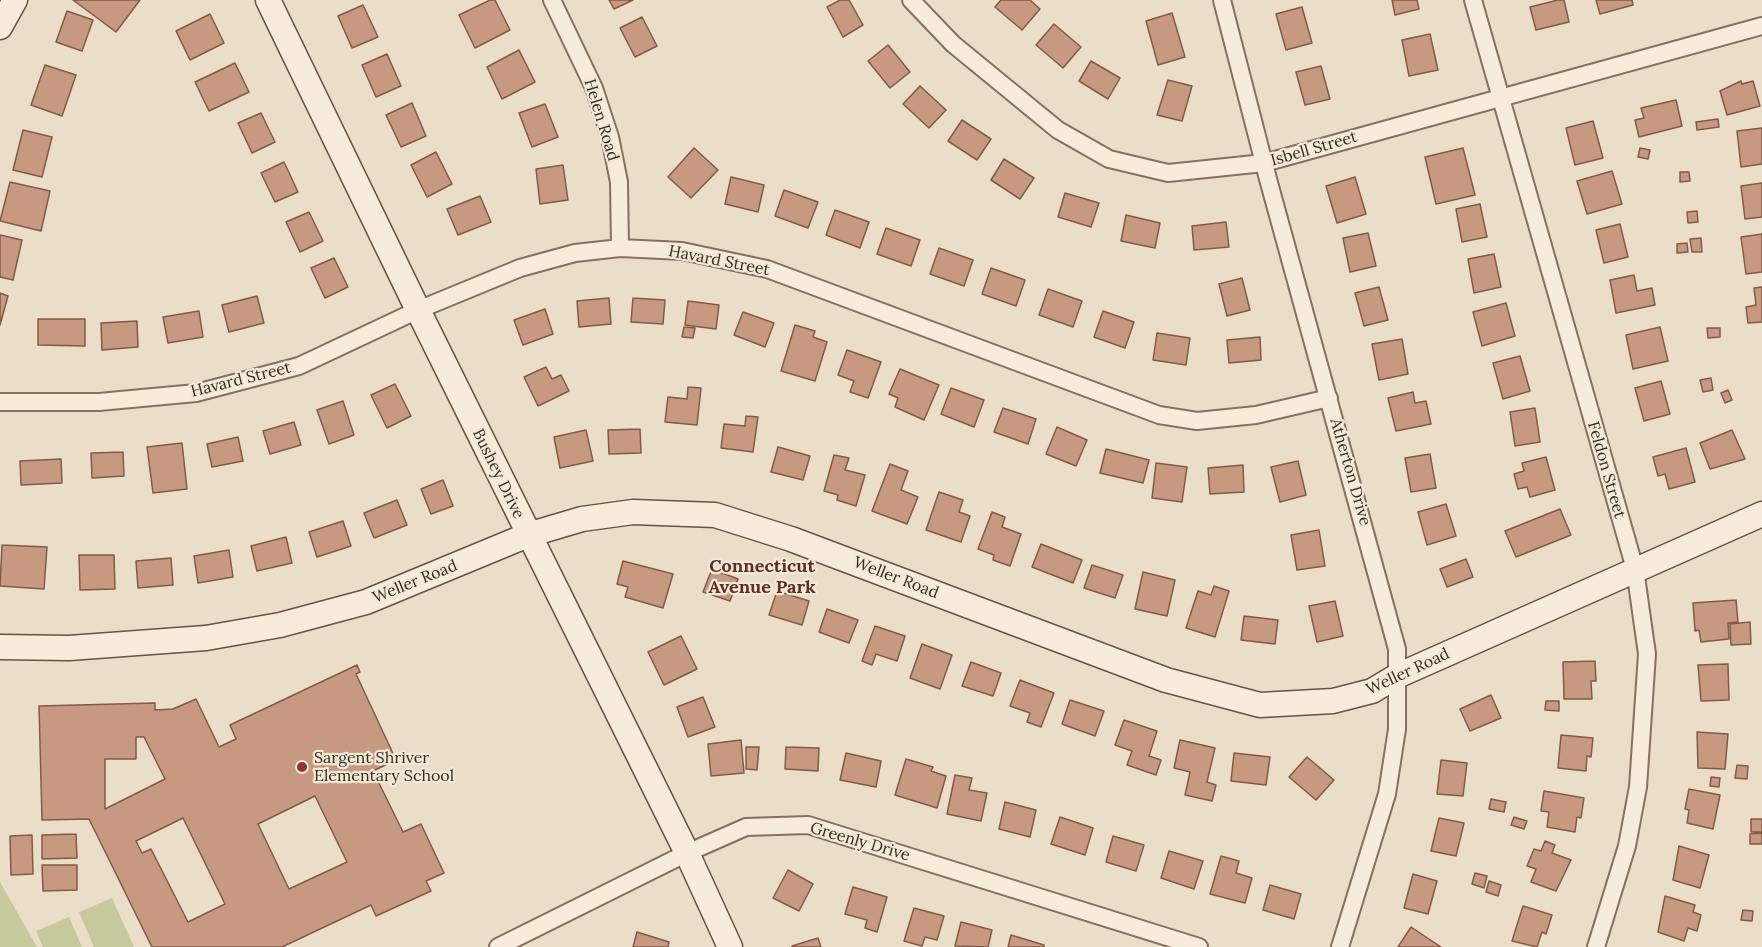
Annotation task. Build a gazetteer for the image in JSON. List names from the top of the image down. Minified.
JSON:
{"streets":{"street":["Helen Road","Isbell Street","Havard Street","Feldon Street","Atherton Drive","Bushey Drive","Weller Road","Greenly Drive"]},"crossings":[["Helen Road","Havard Street"],["Isbell Street","Feldon Street"],["Isbell Street","Atherton Drive"],["Havard Street","Atherton Drive"],["Havard Street","Bushey Drive"],["Feldon Street","Weller Road"],["Atherton Drive","Weller Road"],["Bushey Drive","Weller Road"],["Bushey Drive","Greenly Drive"]],"districts":["Connecticut Avenue Park"],"places":["Sargent Shriver Elementary School"]}
